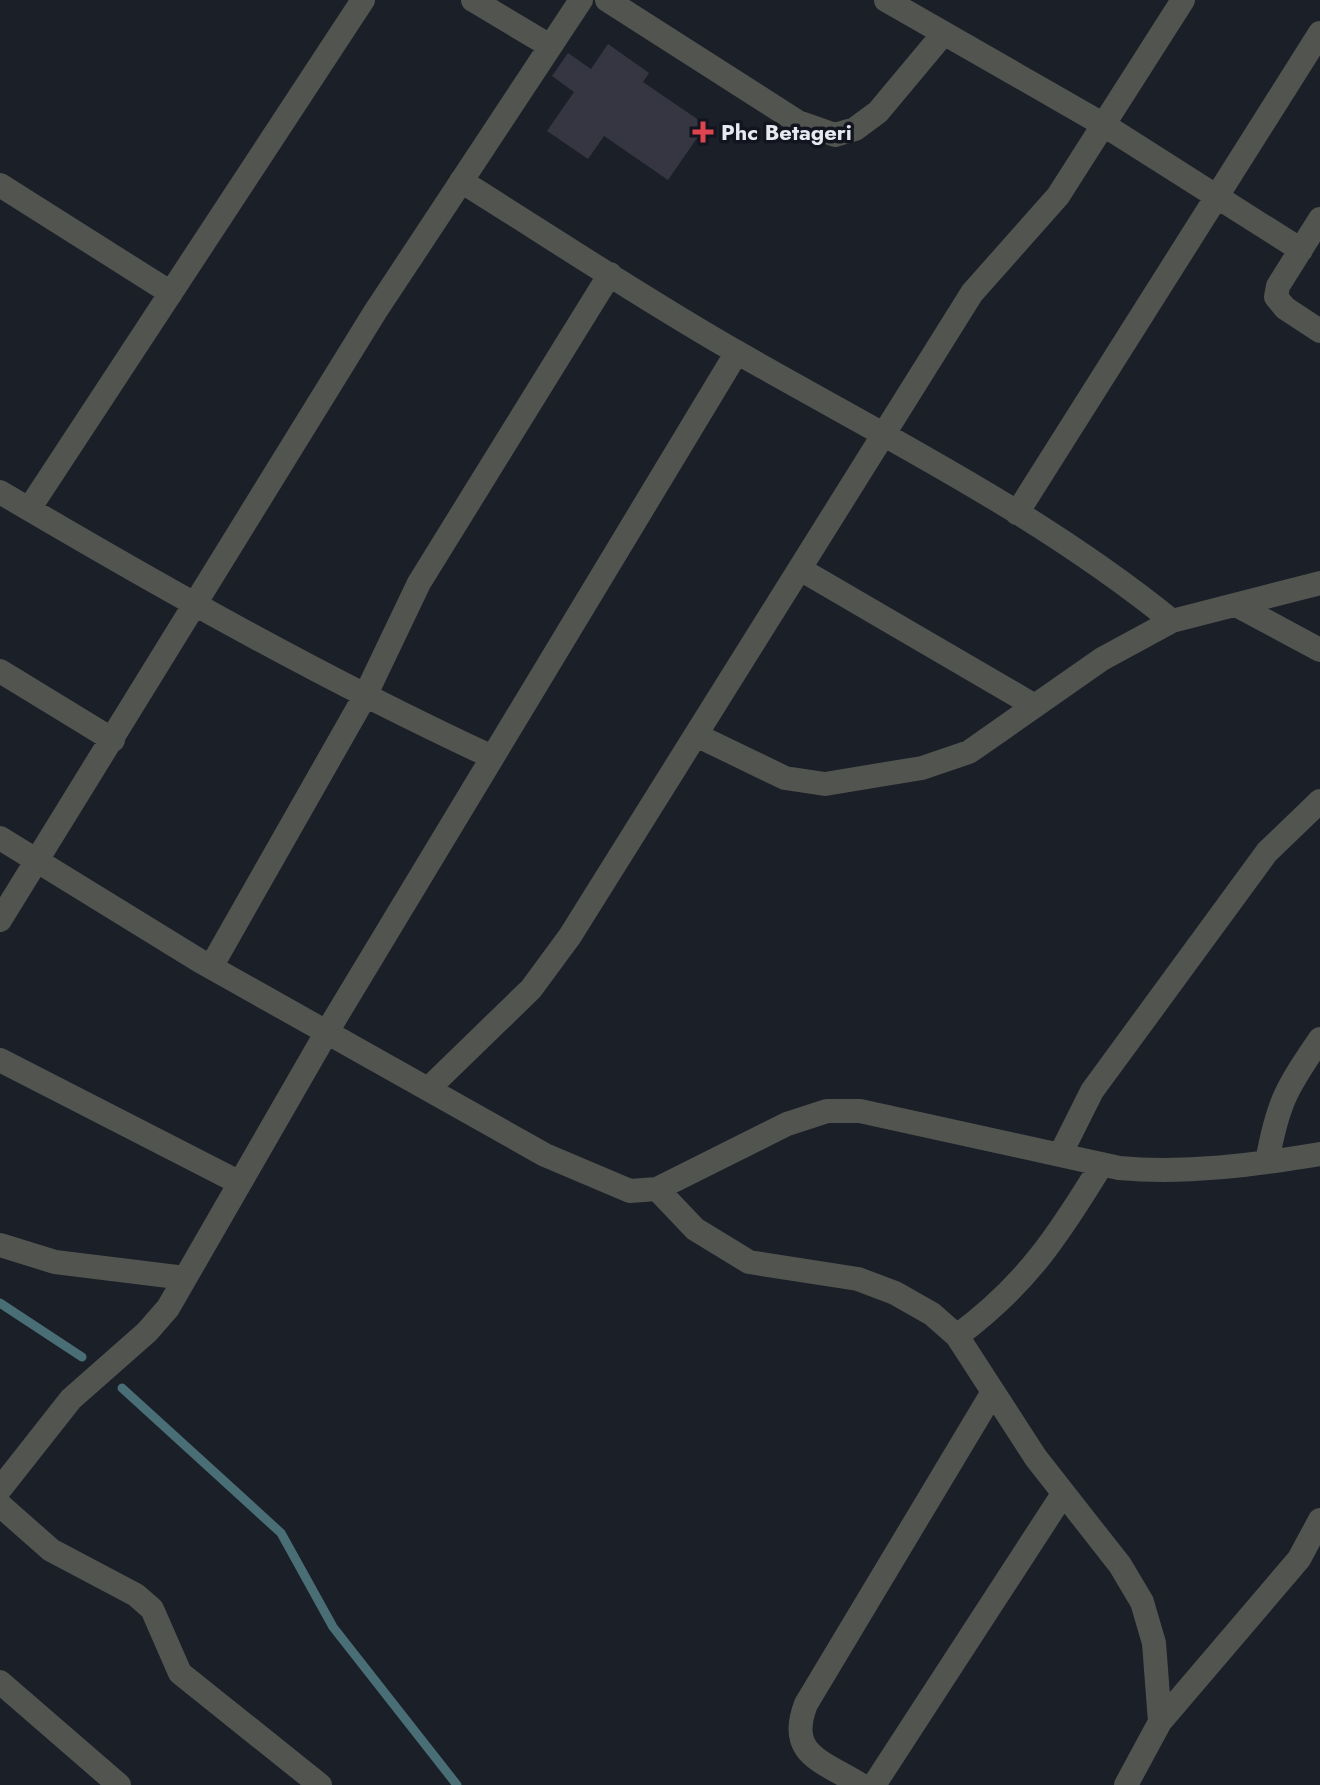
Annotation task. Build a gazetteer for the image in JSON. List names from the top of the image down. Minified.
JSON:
{"places":{"health":["Phc Betageri"]}}
